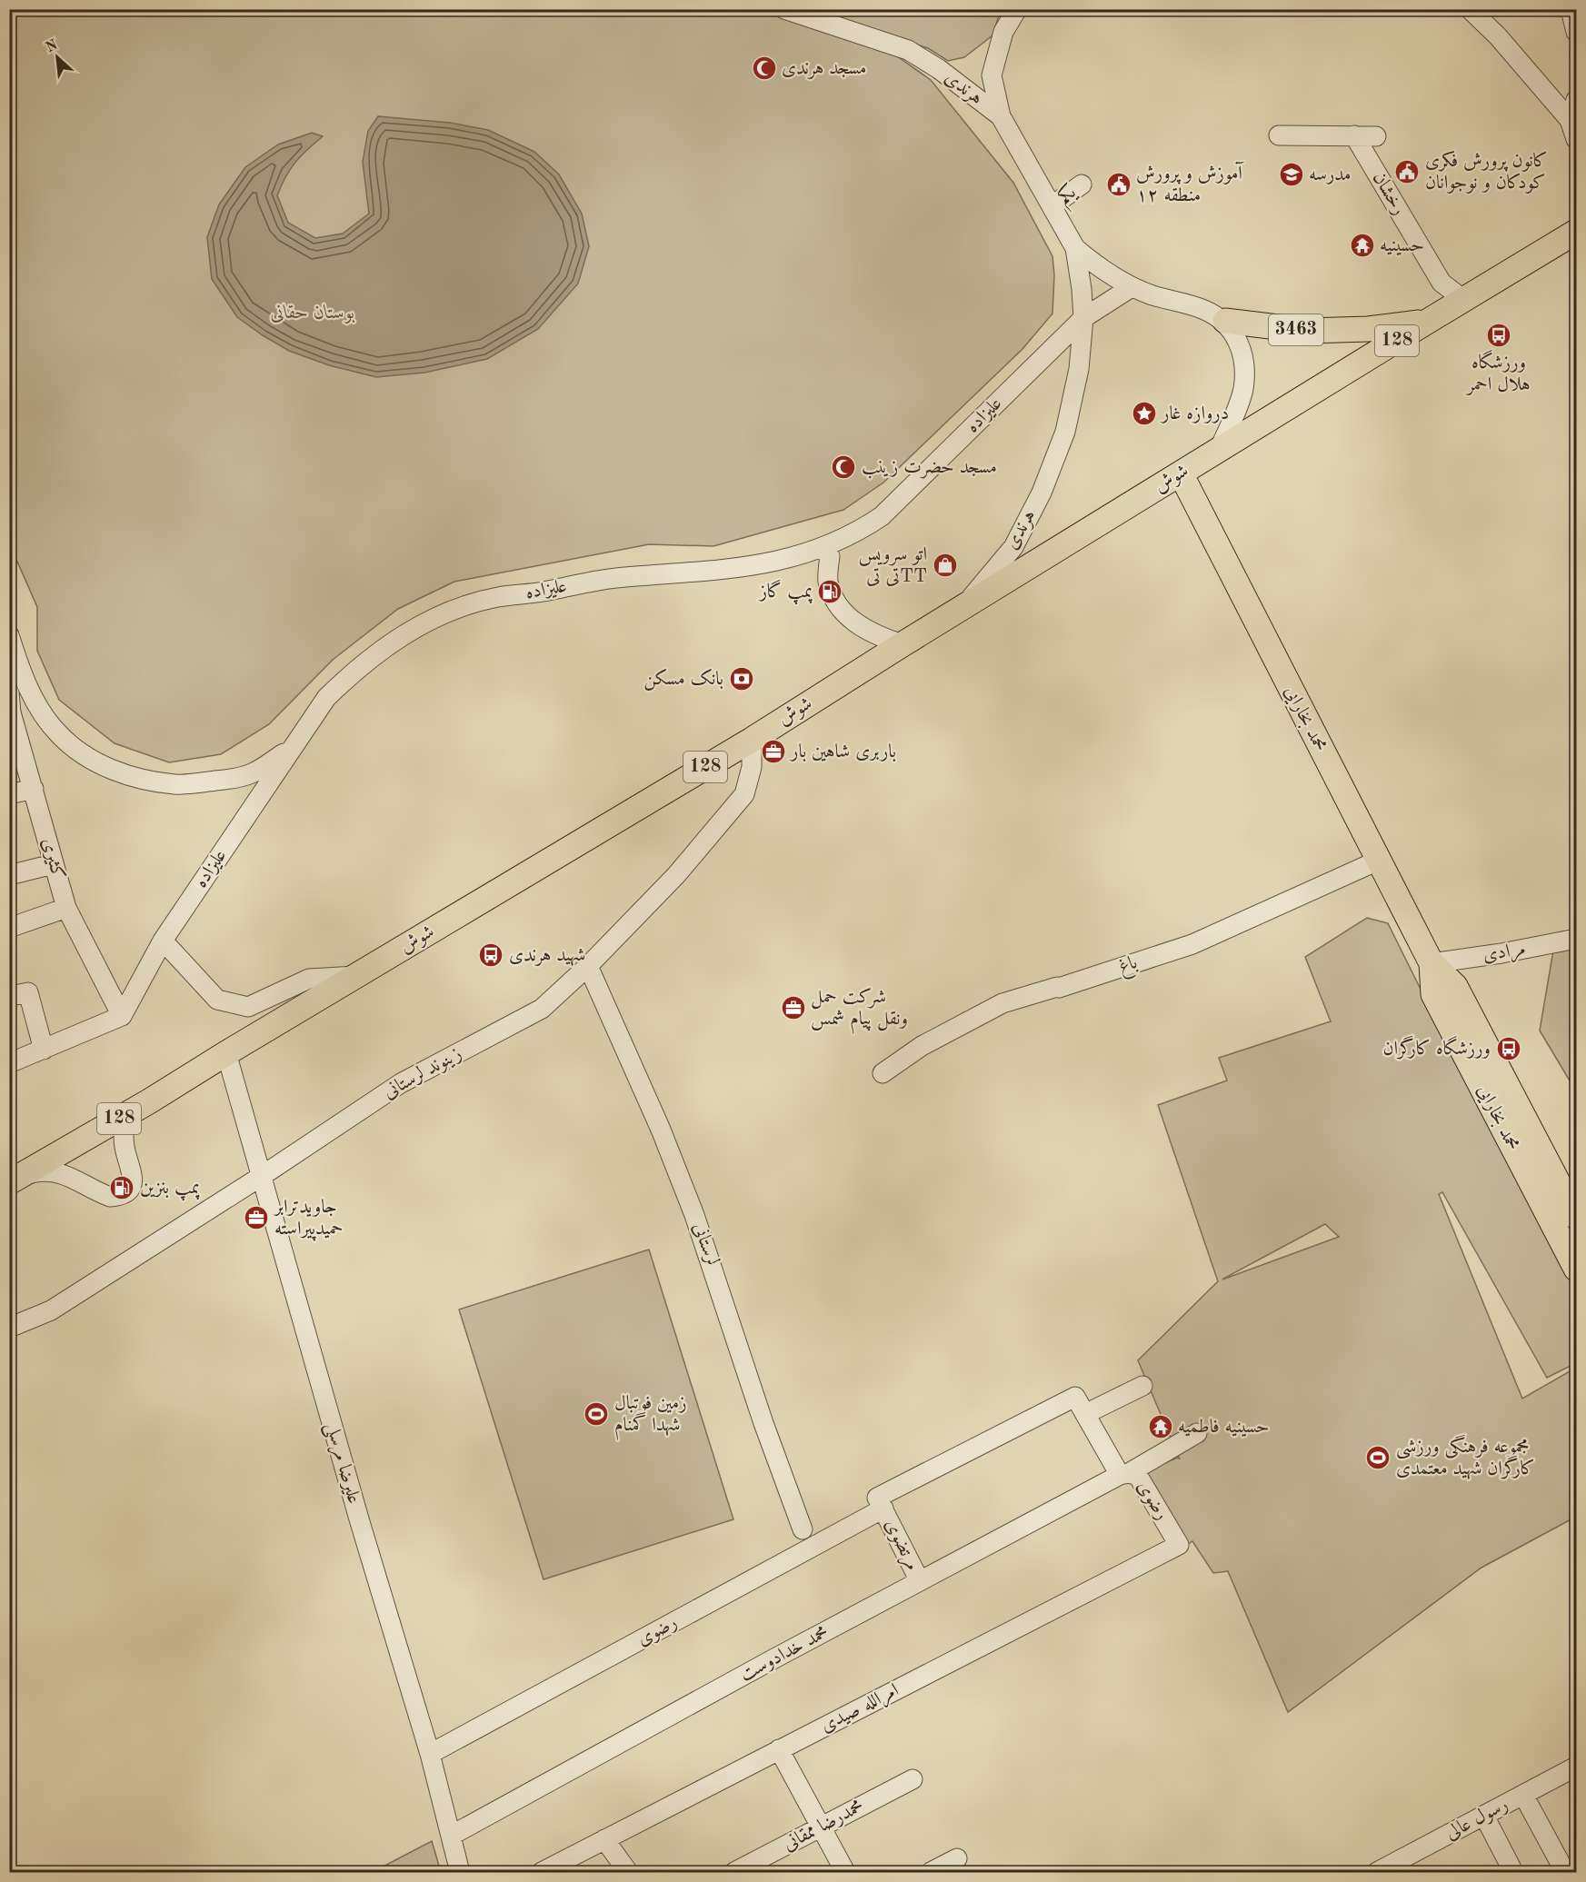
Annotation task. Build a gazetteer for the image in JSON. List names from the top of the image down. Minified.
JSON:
{"streets":{"main road":["3463","128","شوش","محمد بخارایی"],"street":["هرندی","رخشان","یکم","علیزاده","کثیری","مرادی","باغ","زینوند لرستانی","لرستانی","علیرضا مرسلی","رضوی","مرتضوی","محمد خدادوست","امرالله صیدی","رسول عالی","محمدرضا ممقانی"]},"crossings":[["هرندی","یکم"],["هرندی","3463"],["هرندی","علیزاده"],["هرندی","شوش"],["رخشان","شوش"],["3463","شوش"],["علیزاده","کثیری"],["شوش","محمد بخارایی"],["شوش","زینوند لرستانی"],["شوش","علیرضا مرسلی"],["محمد بخارایی","مرادی"],["محمد بخارایی","باغ"],["زینوند لرستانی","لرستانی"],["زینوند لرستانی","علیرضا مرسلی"],["علیرضا مرسلی","رضوی"],["علیرضا مرسلی","محمد خدادوست"],["رضوی","مرتضوی"],["رضوی","محمد خدادوست"],["رضوی","امرالله صیدی"],["مرتضوی","محمد خدادوست"]],"parks":["بوستان حقانی"],"places":{"mosque":["مسجد هرندی","مسجد حضرت زینب"],"public building":["کانون پرورش فکری کودکان و نوجوانان","آموزش و پرورش منطقه ۱۲"],"school or university":["مدرسه"],"temple":["حسینیه","حسینیه فاطمیه"],"bus stop":["ورزشگاه هلال احمر","شهید هرندی","ورزشگاه کارگران"],"place":["دروازه غار"],"shop":["اتو سرویس تی تیTT"],"fuel station":["پمپ گاز","پمپ بنزین"],"bank":["بانک مسکن"],"office":["باربری شاهین بار","شرکت حمل ونقل پیام شمس","جاویدترابر حمیدپیراسته"],"sports":["زمین فوتبال شهدا گمنام","مجموعه فرهنگی ورزشی کارگران شهید معتمدی"]},"north":"top left"}
